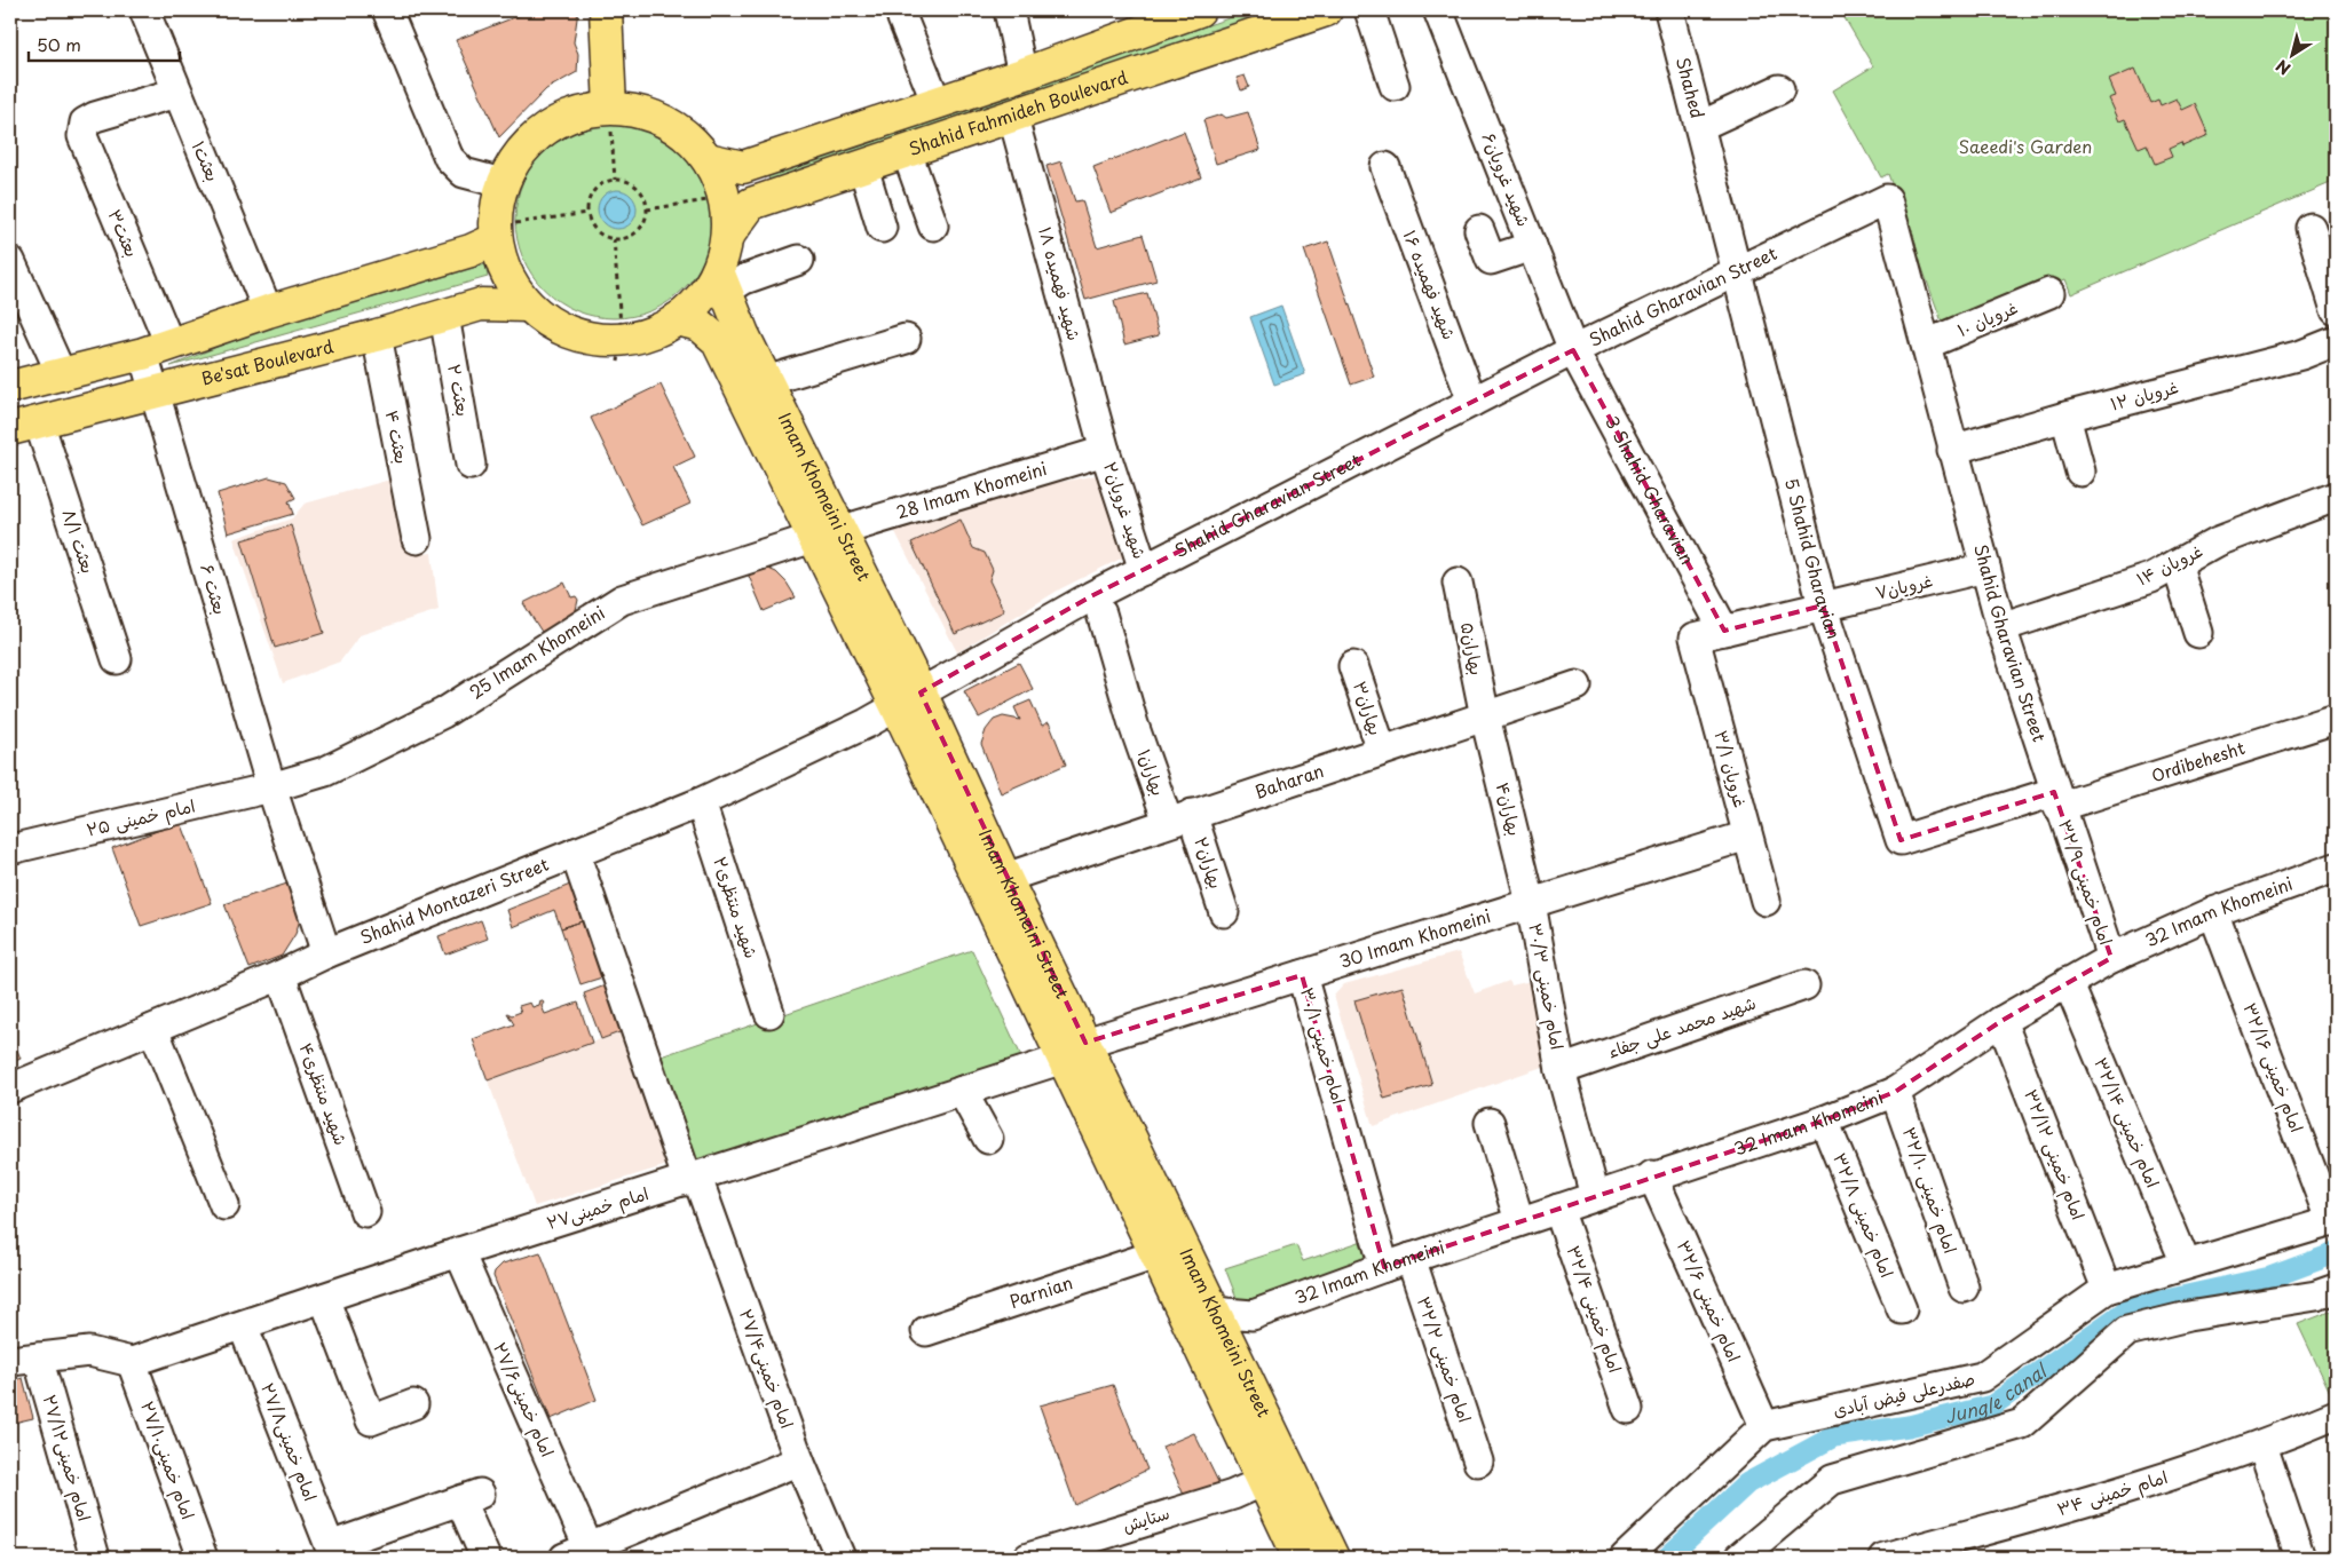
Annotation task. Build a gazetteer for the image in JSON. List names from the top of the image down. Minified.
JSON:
{"streets":{"main road":["Shahid Fahmideh Boulevard","Be'sat Boulevard","Imam Khomeini Street"],"street":["Shahed","بعثت۱","شهید غرویان۶","بعثت۳","شهید فهمیده ۱۸","شهید فهمیده ۱۶","Shahid Gharavian Street","غرویان ۱۰","بعثت ۲","غرویان ۱۲","بعثت ۴","3 Shahid Gharavian","28 Imam Khomeini","شهید غرویان۲","بعثت ۸/۱","5 Shahid Gharavian","غرویان ۱۴","غرویان۷","بعثت ۶","بهاران۵","25 Imam Khomeini","بهاران۳","Ordibehesht","غرویان ۳/۱","بهاران۱","Baharan","بهاران۴","امام خمینی ۲۵","بهاران۲","امام خمینی ۳۲/۹","Shahid Montazeri Street","شهید منتظری۲","32 Imam Khomeini","30 Imam Khomeini","امام خمینی ۳۰/۳","شهید محمد علی جفاء","امام خمینی ۳۰/۱","امام خمینی ۳۲/۱۶","شهید منتظری۴","امام خمینی ۳۲/۱۴","امام خمینی ۳۲/۱۲","امام خمینی ۳۲/۱۰","امام خمینی۲۷","امام خمینی ۳۲/۸","Parnian","امام خمینی ۳۲/۶","امام خمینی ۳۲/۴","امام خمینی ۳۲/۲","امام خمینی۲۷/۴","صفدرعلی فیض آبادی","امام خمینی۲۷/۶","امام خمینی۲۷/۸","امام خمینی۲۷/۱۲","امام خمینی۲۷/۱۰","امام خمینی ۳۴","ستایش"]},"crossings":[["Shahed","Shahid Gharavian Street"],["Shahed","5 Shahid Gharavian"],["Shahid Fahmideh Boulevard","شهید فهمیده ۱۸"],["بعثت۱","بعثت۳"],["شهید غرویان۶","Shahid Gharavian Street"],["شهید غرویان۶","3 Shahid Gharavian"],["بعثت۳","Be'sat Boulevard"],["بعثت۳","بعثت ۶"],["شهید فهمیده ۱۸","28 Imam Khomeini"],["شهید فهمیده ۱۸","شهید غرویان۲"],["شهید فهمیده ۱۶","Shahid Gharavian Street"],["Shahid Gharavian Street","غرویان ۱۰"],["Shahid Gharavian Street","غرویان ۱۲"],["Shahid Gharavian Street","3 Shahid Gharavian"],["Shahid Gharavian Street","Imam Khomeini Street"],["Shahid Gharavian Street","شهید غرویان۲"],["Shahid Gharavian Street","5 Shahid Gharavian"],["Shahid Gharavian Street","غرویان ۱۴"],["Shahid Gharavian Street","غرویان۷"],["Shahid Gharavian Street","Ordibehesht"],["Shahid Gharavian Street","امام خمینی ۳۲/۹"],["Shahid Gharavian Street","Shahid Montazeri Street"],["Be'sat Boulevard","بعثت ۲"],["Be'sat Boulevard","بعثت ۴"],["Be'sat Boulevard","بعثت ۸/۱"],["Be'sat Boulevard","بعثت ۶"],["3 Shahid Gharavian","غرویان۷"],["28 Imam Khomeini","Imam Khomeini Street"],["28 Imam Khomeini","شهید غرویان۲"],["28 Imam Khomeini","25 Imam Khomeini"],["Imam Khomeini Street","25 Imam Khomeini"],["Imam Khomeini Street","Baharan"],["Imam Khomeini Street","Shahid Montazeri Street"],["Imam Khomeini Street","30 Imam Khomeini"],["Imam Khomeini Street","امام خمینی۲۷"],["Imam Khomeini Street","Parnian"],["Imam Khomeini Street","ستایش"],["5 Shahid Gharavian","غرویان۷"],["5 Shahid Gharavian","Ordibehesht"],["غرویان۷","غرویان ۳/۱"],["بعثت ۶","25 Imam Khomeini"],["بعثت ۶","امام خمینی ۲۵"],["بعثت ۶","Shahid Montazeri Street"],["بهاران۵","Baharan"],["بهاران۵","بهاران۴"],["25 Imam Khomeini","امام خمینی ۲۵"],["بهاران۳","Baharan"],["Ordibehesht","امام خمینی ۳۲/۹"],["غرویان ۳/۱","30 Imam Khomeini"],["بهاران۱","Baharan"],["بهاران۱","بهاران۲"],["Baharan","بهاران۴"],["Baharan","بهاران۲"],["بهاران۴","30 Imam Khomeini"],["بهاران۴","امام خمینی ۳۰/۳"],["امام خمینی ۳۲/۹","32 Imam Khomeini"],["Shahid Montazeri Street","شهید منتظری۲"],["Shahid Montazeri Street","شهید منتظری۴"],["Shahid Montazeri Street","امام خمینی۲۷/۴"],["32 Imam Khomeini","امام خمینی ۳۰/۳"],["32 Imam Khomeini","امام خمینی ۳۰/۱"],["32 Imam Khomeini","امام خمینی ۳۲/۱۶"],["32 Imam Khomeini","امام خمینی ۳۲/۱۴"],["32 Imam Khomeini","امام خمینی ۳۲/۱۲"],["32 Imam Khomeini","امام خمینی ۳۲/۱۰"],["32 Imam Khomeini","امام خمینی ۳۲/۸"],["32 Imam Khomeini","امام خمینی ۳۲/۶"],["32 Imam Khomeini","امام خمینی ۳۲/۴"],["32 Imam Khomeini","امام خمینی ۳۲/۲"],["30 Imam Khomeini","امام خمینی ۳۰/۳"],["30 Imam Khomeini","امام خمینی ۳۰/۱"],["30 Imam Khomeini","امام خمینی۲۷"],["امام خمینی ۳۰/۳","شهید محمد علی جفاء"],["امام خمینی ۳۰/۱","امام خمینی ۳۲/۲"],["امام خمینی ۳۲/۱۶","صفدرعلی فیض آبادی"],["امام خمینی ۳۲/۱۴","صفدرعلی فیض آبادی"],["امام خمینی ۳۲/۱۲","صفدرعلی فیض آبادی"],["امام خمینی۲۷","امام خمینی۲۷/۴"],["امام خمینی۲۷","امام خمینی۲۷/۶"],["امام خمینی۲۷","امام خمینی۲۷/۸"],["امام خمینی۲۷","امام خمینی۲۷/۱۰"],["امام خمینی ۳۲/۶","صفدرعلی فیض آبادی"]],"water":["Jungle canal"],"parks":["Saeedi's Garden"],"scale_bar":"50 m","north":"bottom left"}
